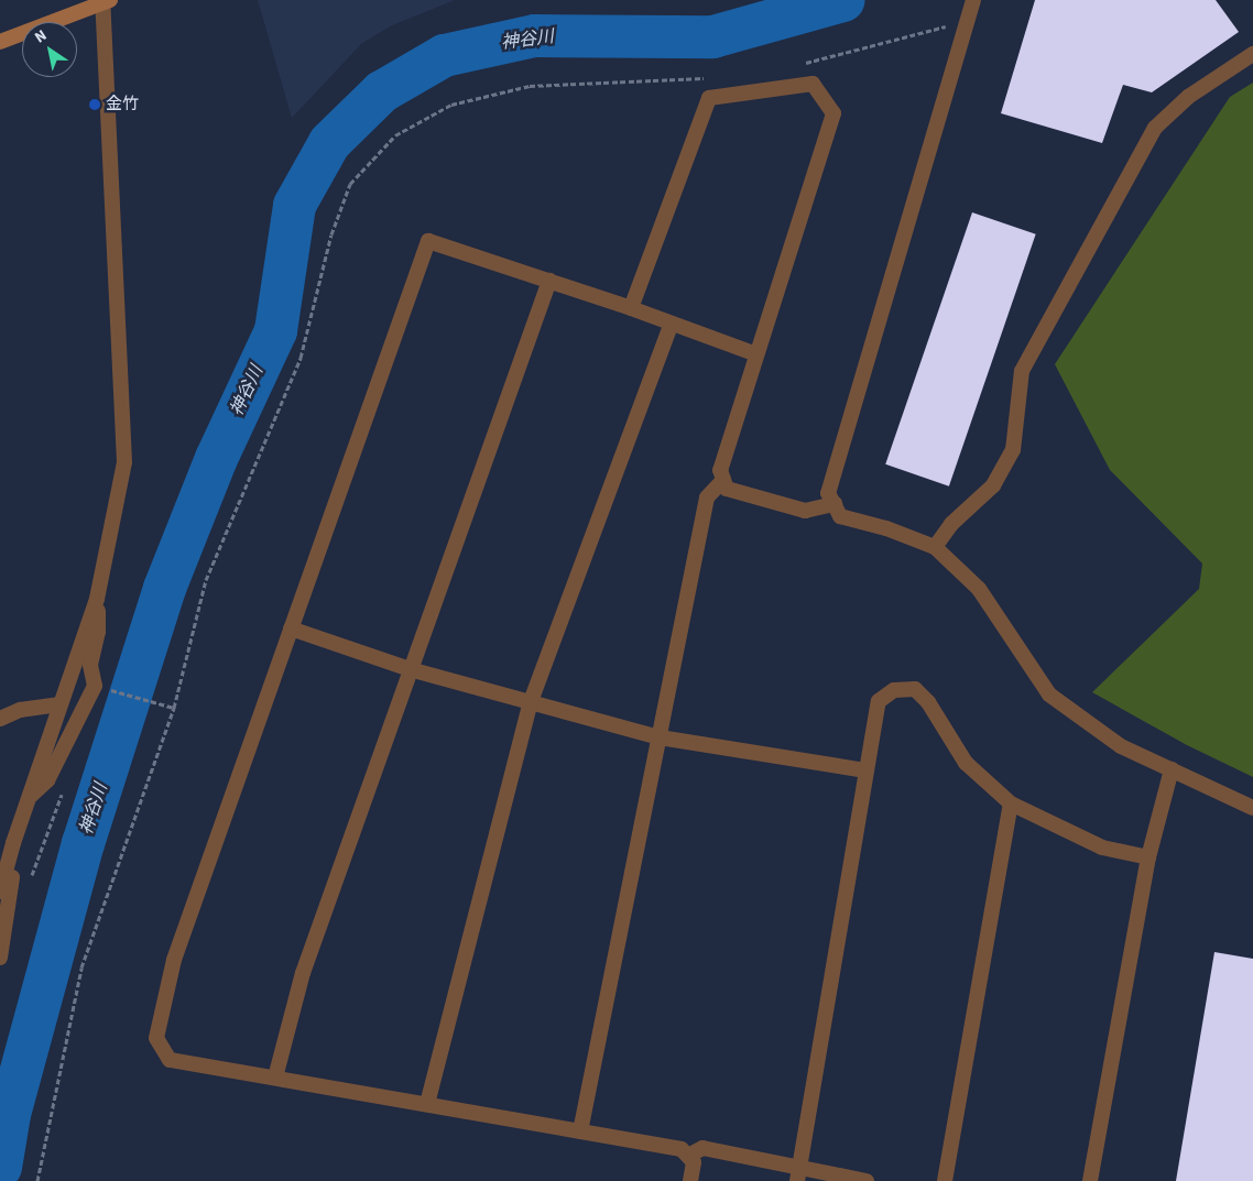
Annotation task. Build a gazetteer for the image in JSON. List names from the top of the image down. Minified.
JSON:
{"water":["神谷川"],"places":["金竹"],"north":"top left"}
